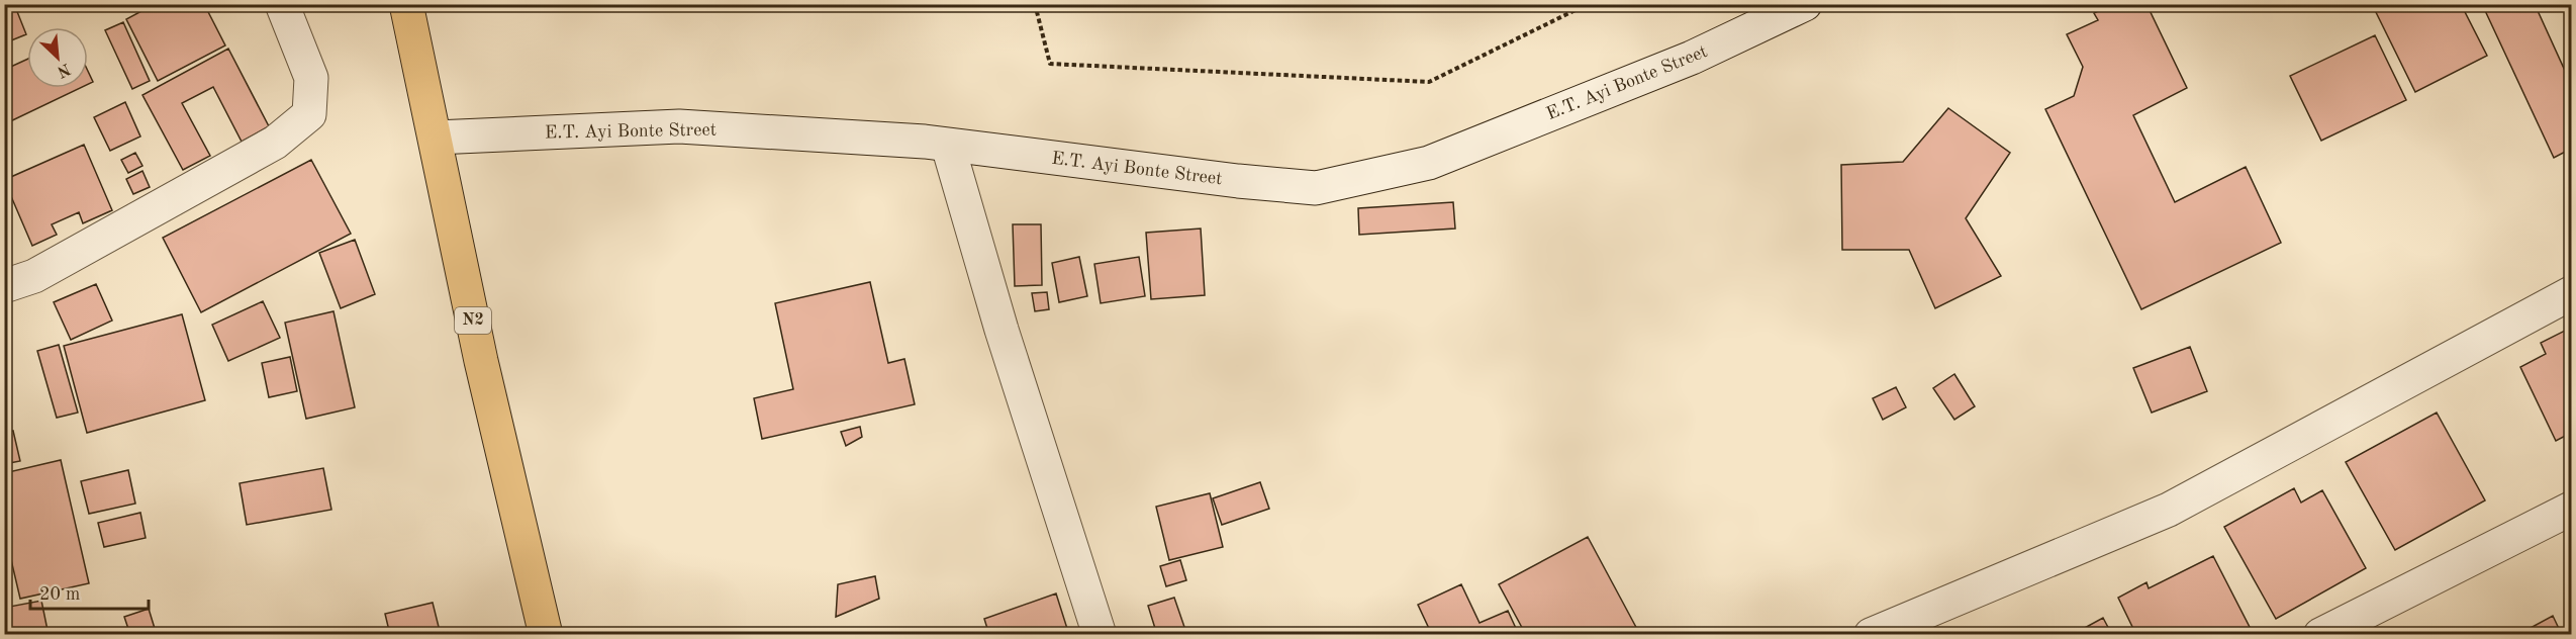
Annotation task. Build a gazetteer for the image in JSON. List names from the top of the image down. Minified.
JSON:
{"streets":{"highway":["N2"],"street":["E.T. Ayi Bonte Street"]},"crossings":[["E.T. Ayi Bonte Street","N2"]],"scale_bar":"20 m","north":"bottom right"}
